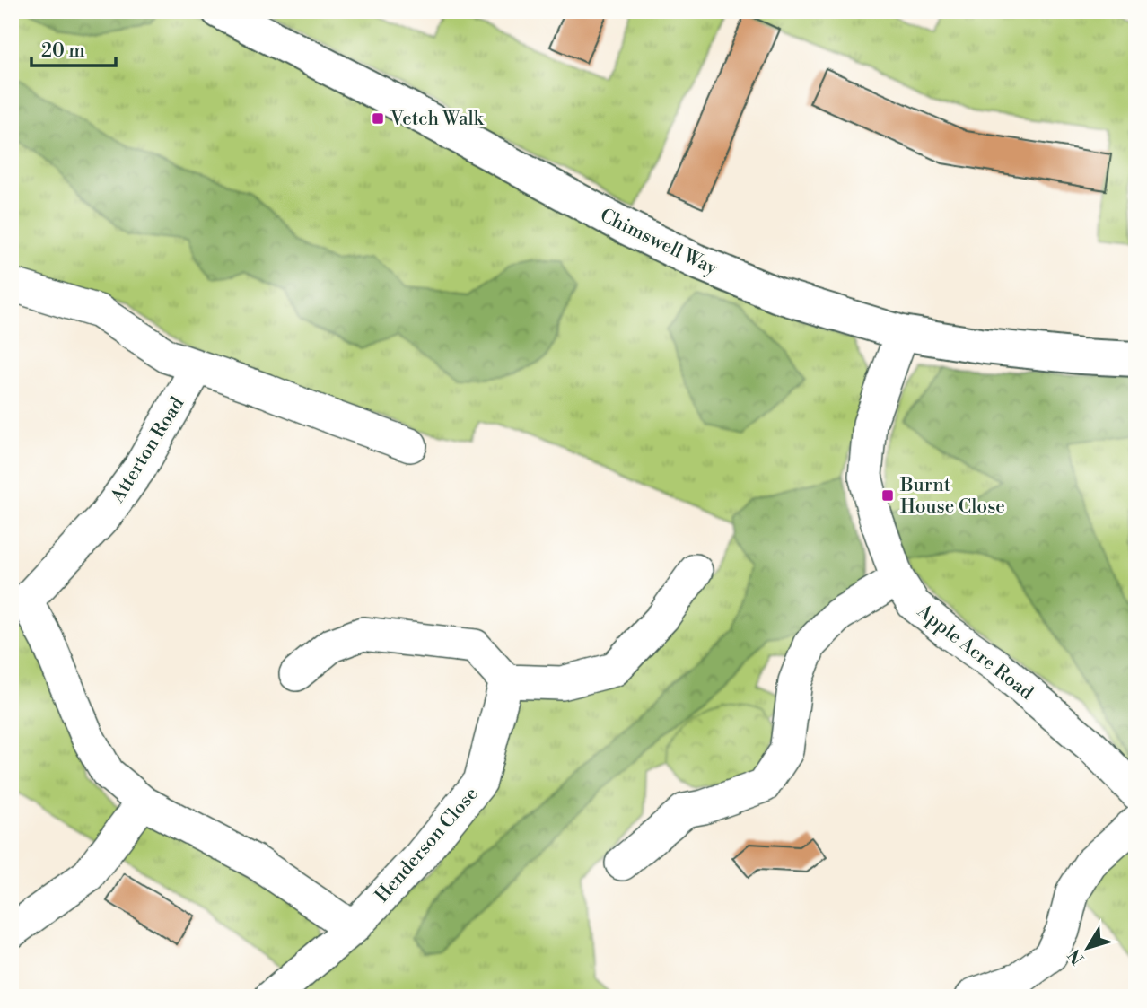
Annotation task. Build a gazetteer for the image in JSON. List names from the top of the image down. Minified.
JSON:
{"streets":{"street":["Chimswell Way","Atterton Road","Apple Acre Road","Henderson Close"]},"crossings":[["Chimswell Way","Apple Acre Road"]],"places":{"transit":["Vetch Walk","Burnt House Close"]},"scale_bar":"20 m","north":"bottom left"}
